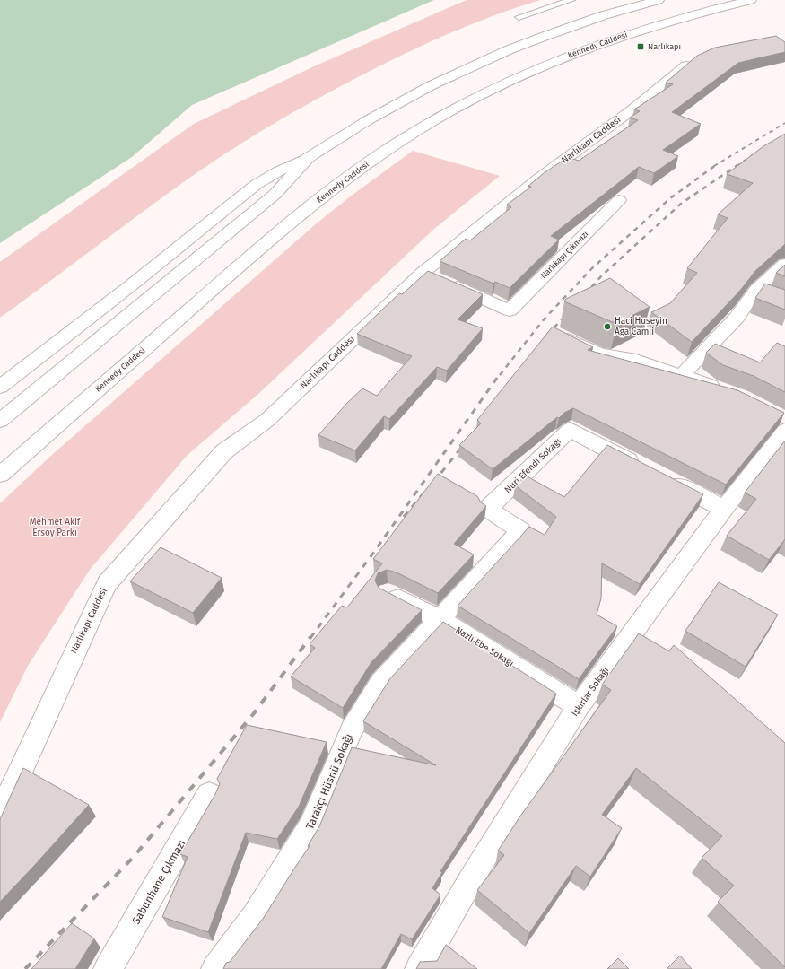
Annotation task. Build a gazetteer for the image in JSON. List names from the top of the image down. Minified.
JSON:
{"streets":{"main road":["Kennedy Caddesi","Narlıkapı Caddesi","Narlıkapı Çıkmazı","Nuri Efendi Sokağı","Nazlı Ebe Sokağı","Işkırlar Sokağı","Tarakçı Hüsnü Sokağı","Sabunhane Çıkmazı"]},"crossings":[["Narlıkapı Caddesi","Narlıkapı Çıkmazı"],["Nuri Efendi Sokağı","Nazlı Ebe Sokağı"],["Nuri Efendi Sokağı","Tarakçı Hüsnü Sokağı"],["Nazlı Ebe Sokağı","Işkırlar Sokağı"],["Nazlı Ebe Sokağı","Tarakçı Hüsnü Sokağı"]],"parks":["Mehmet Akif Ersoy Parkı"],"places":{"transit":["Narlıkapı"],"other":["Haci Huseyin Aga Camii"]}}
